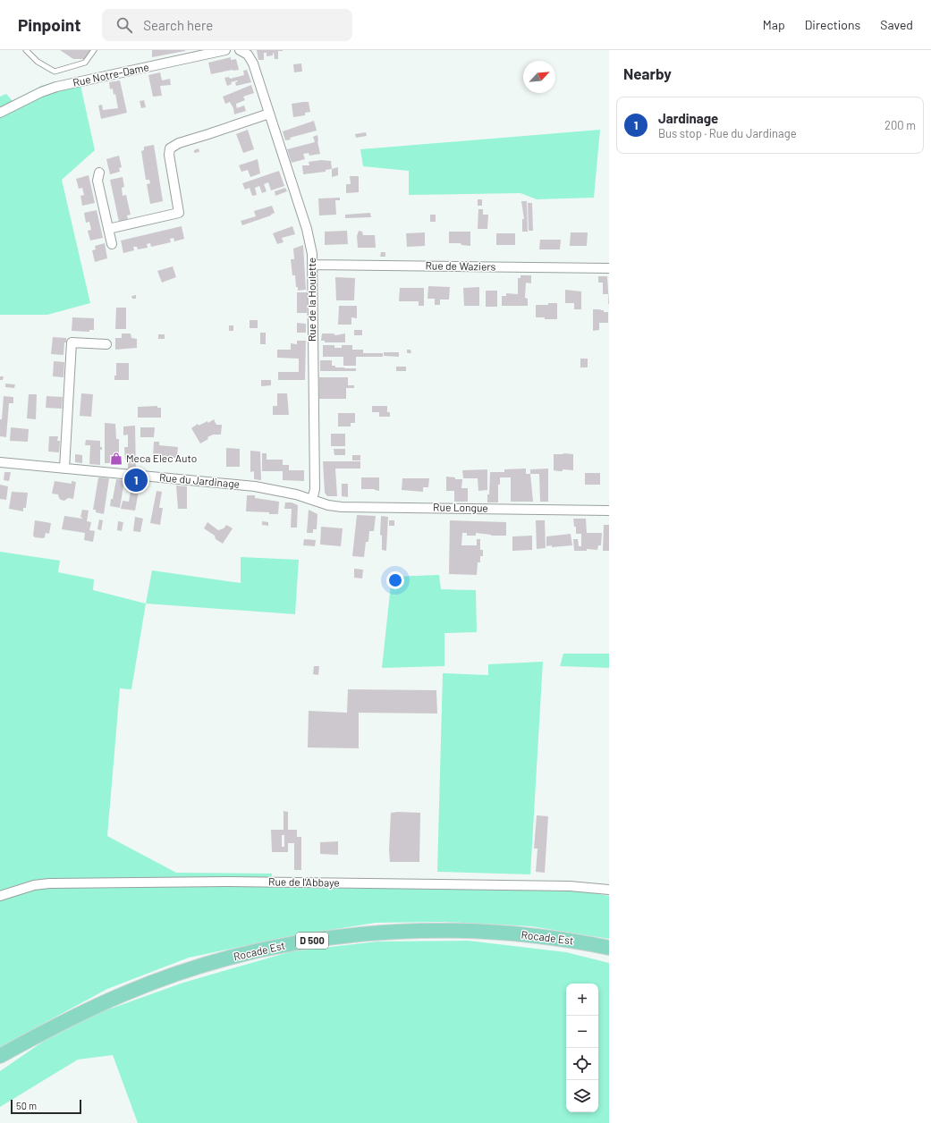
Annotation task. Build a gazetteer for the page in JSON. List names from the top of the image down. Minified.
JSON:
{"streets":{"main road":["Rocade Est","D 500"],"street":["Rue Notre-Dame","Rue de Waziers","Rue de la Houlette","Rue du Jardinage","Rue Longue","Rue de l'Abbaye"]},"crossings":[["Rue de Waziers","Rue de la Houlette"],["Rue de la Houlette","Rue du Jardinage"],["Rue de la Houlette","Rue Longue"],["Rue du Jardinage","Rue Longue"],["Rocade Est","D 500"]],"places":{"shop":["Meca Elec Auto"]},"scale_bar":"50 m","north":"top right","page":{"header":"Pinpoint","search":"Search here","nav":["Map","Directions","Saved"],"heading":"Nearby","list":[{"mark":"1","name":"Jardinage","note":"Bus stop · Rue du Jardinage","value":"200 m"}],"pins":"1","map_buttons":["+","−"],"scale":"50 m"}}
